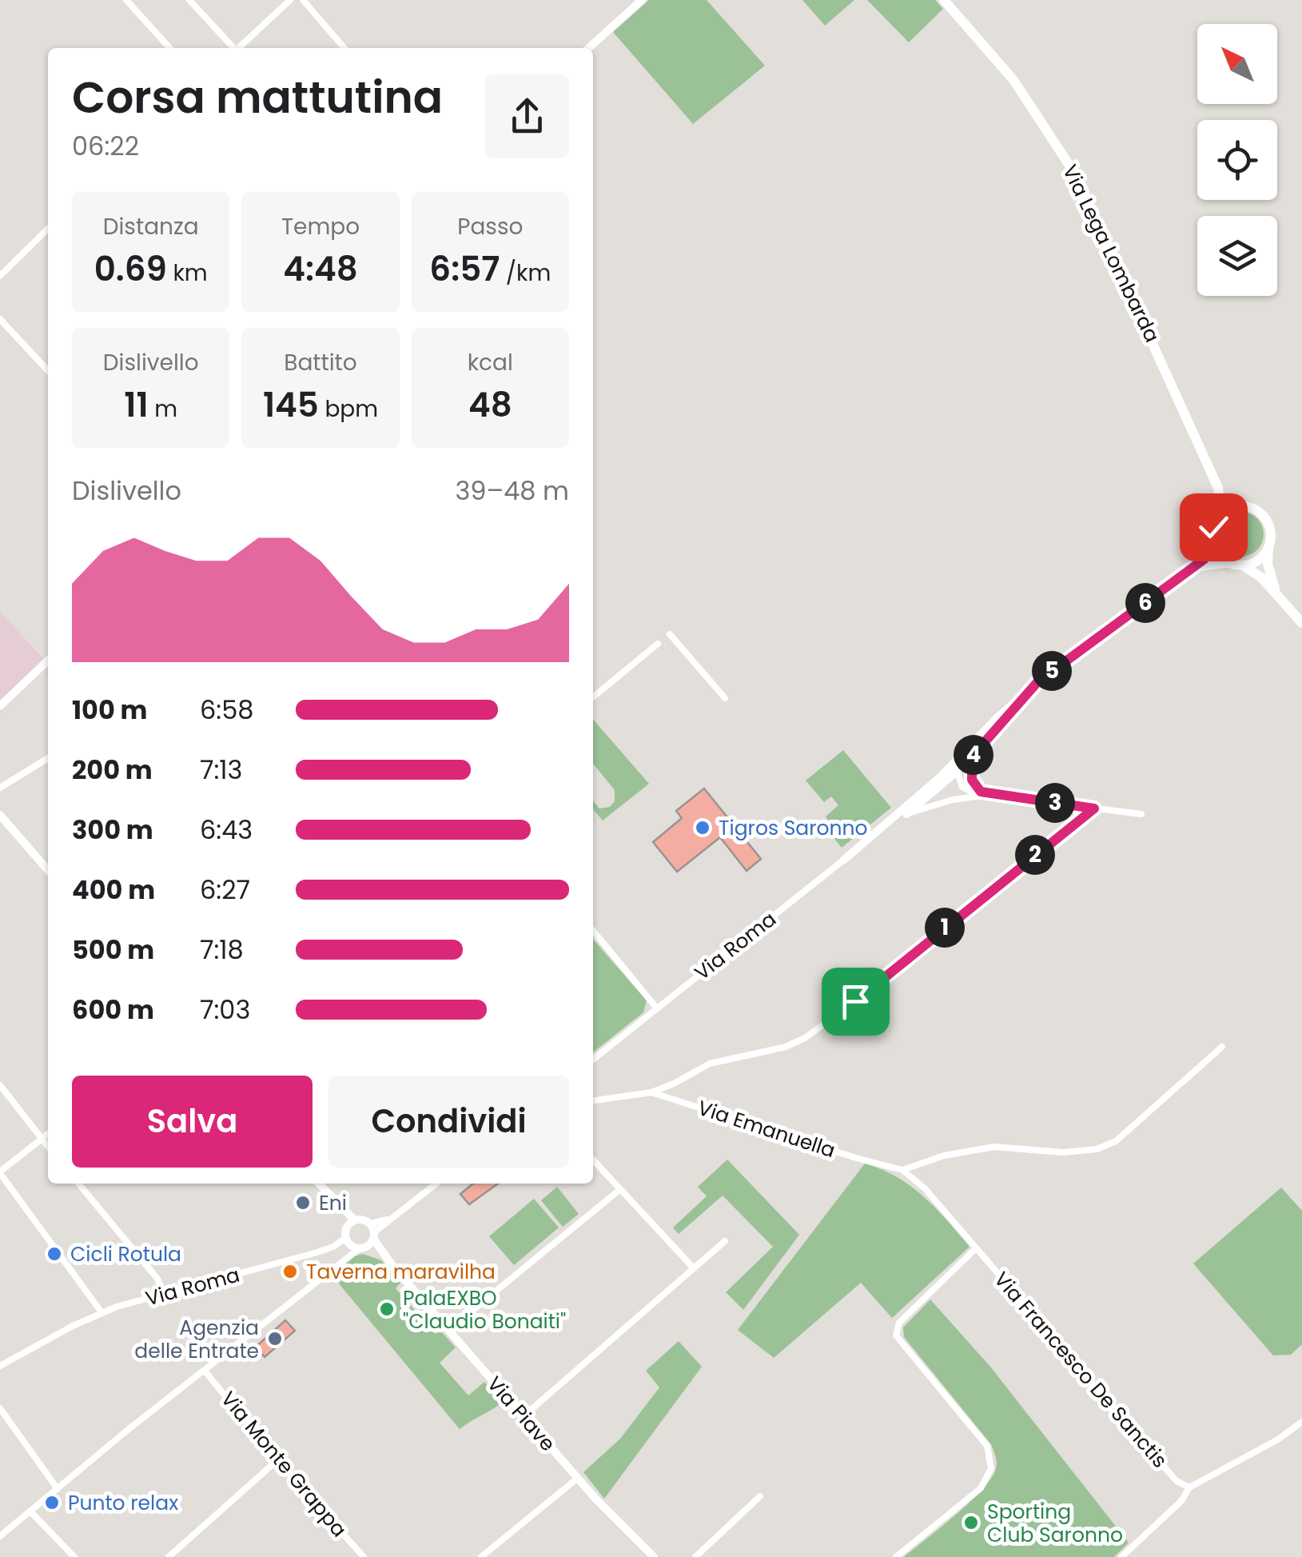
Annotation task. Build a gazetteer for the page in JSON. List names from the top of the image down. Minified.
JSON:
{"streets":{"main road":["Via Lega Lombarda"],"street":["Via Roma","Via Emanuella","Via Francesco De Sanctis","Via Piave","Via Monte Grappa"]},"crossings":[["Via Roma","Via Piave"],["Via Emanuella","Via Francesco De Sanctis"]],"places":["Tigros Saronno","Eni","Cicli Rotula","Taverna maravilha","PalaEXBO \"Claudio Bonaiti\"","Agenzia delle Entrate","Punto relax","Sporting Club Saronno"],"north":"top left","page":{"heading":["Corsa mattutina","06:22"],"stats":[["Distanza","0.69 km"],["Tempo","4:48"],["Passo","6:57 /km"],["Dislivello","11 m"],["Battito","145 bpm"],["kcal","48"]],"chart":["Dislivello","39–48 m"],"pins":["6","5","4","3","2","1"],"list":[{"name":"100 m","note":"6:58"},{"name":"200 m","note":"7:13"},{"name":"300 m","note":"6:43"},{"name":"400 m","note":"6:27"},{"name":"500 m","note":"7:18"},{"name":"600 m","note":"7:03"}],"buttons":["Salva","Condividi"]}}
